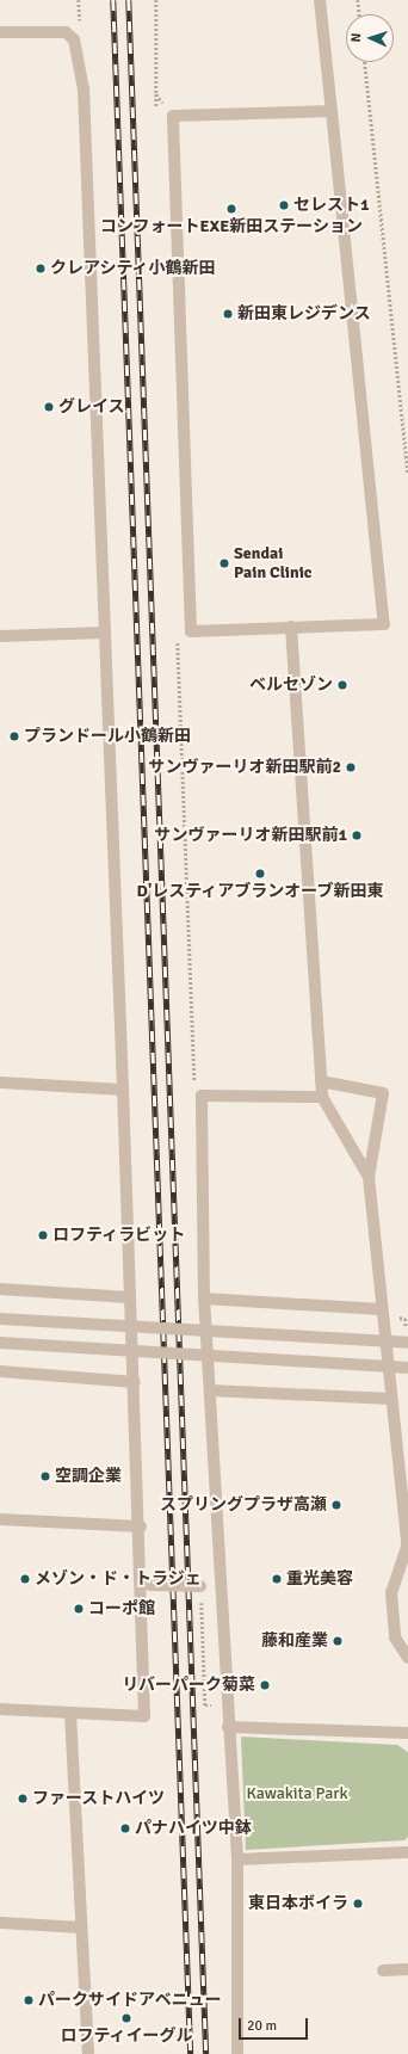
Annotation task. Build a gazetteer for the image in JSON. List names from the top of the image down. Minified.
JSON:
{"parks":["Kawakita Park"],"places":["セレスト1","コンフォートEXE新田ステーション","クレアシティ小鶴新田","新田東レジデンス","グレイス","Sendai Pain Clinic","ベルセゾン","プランドール小鶴新田","サンヴァーリオ新田駅前2","サンヴァーリオ新田駅前1","D'レスティアブランオーブ新田東","ロフティラビット","空調企業","スプリングプラザ高瀬","メゾン・ド・トラジェ","重光美容","コーポ館","藤和産業","リバーパーク菊菜","ファーストハイツ","パナハイツ中鉢","東日本ボイラ","パークサイドアベニュー","ロフティイーグル"],"scale_bar":"20 m","north":"left"}
